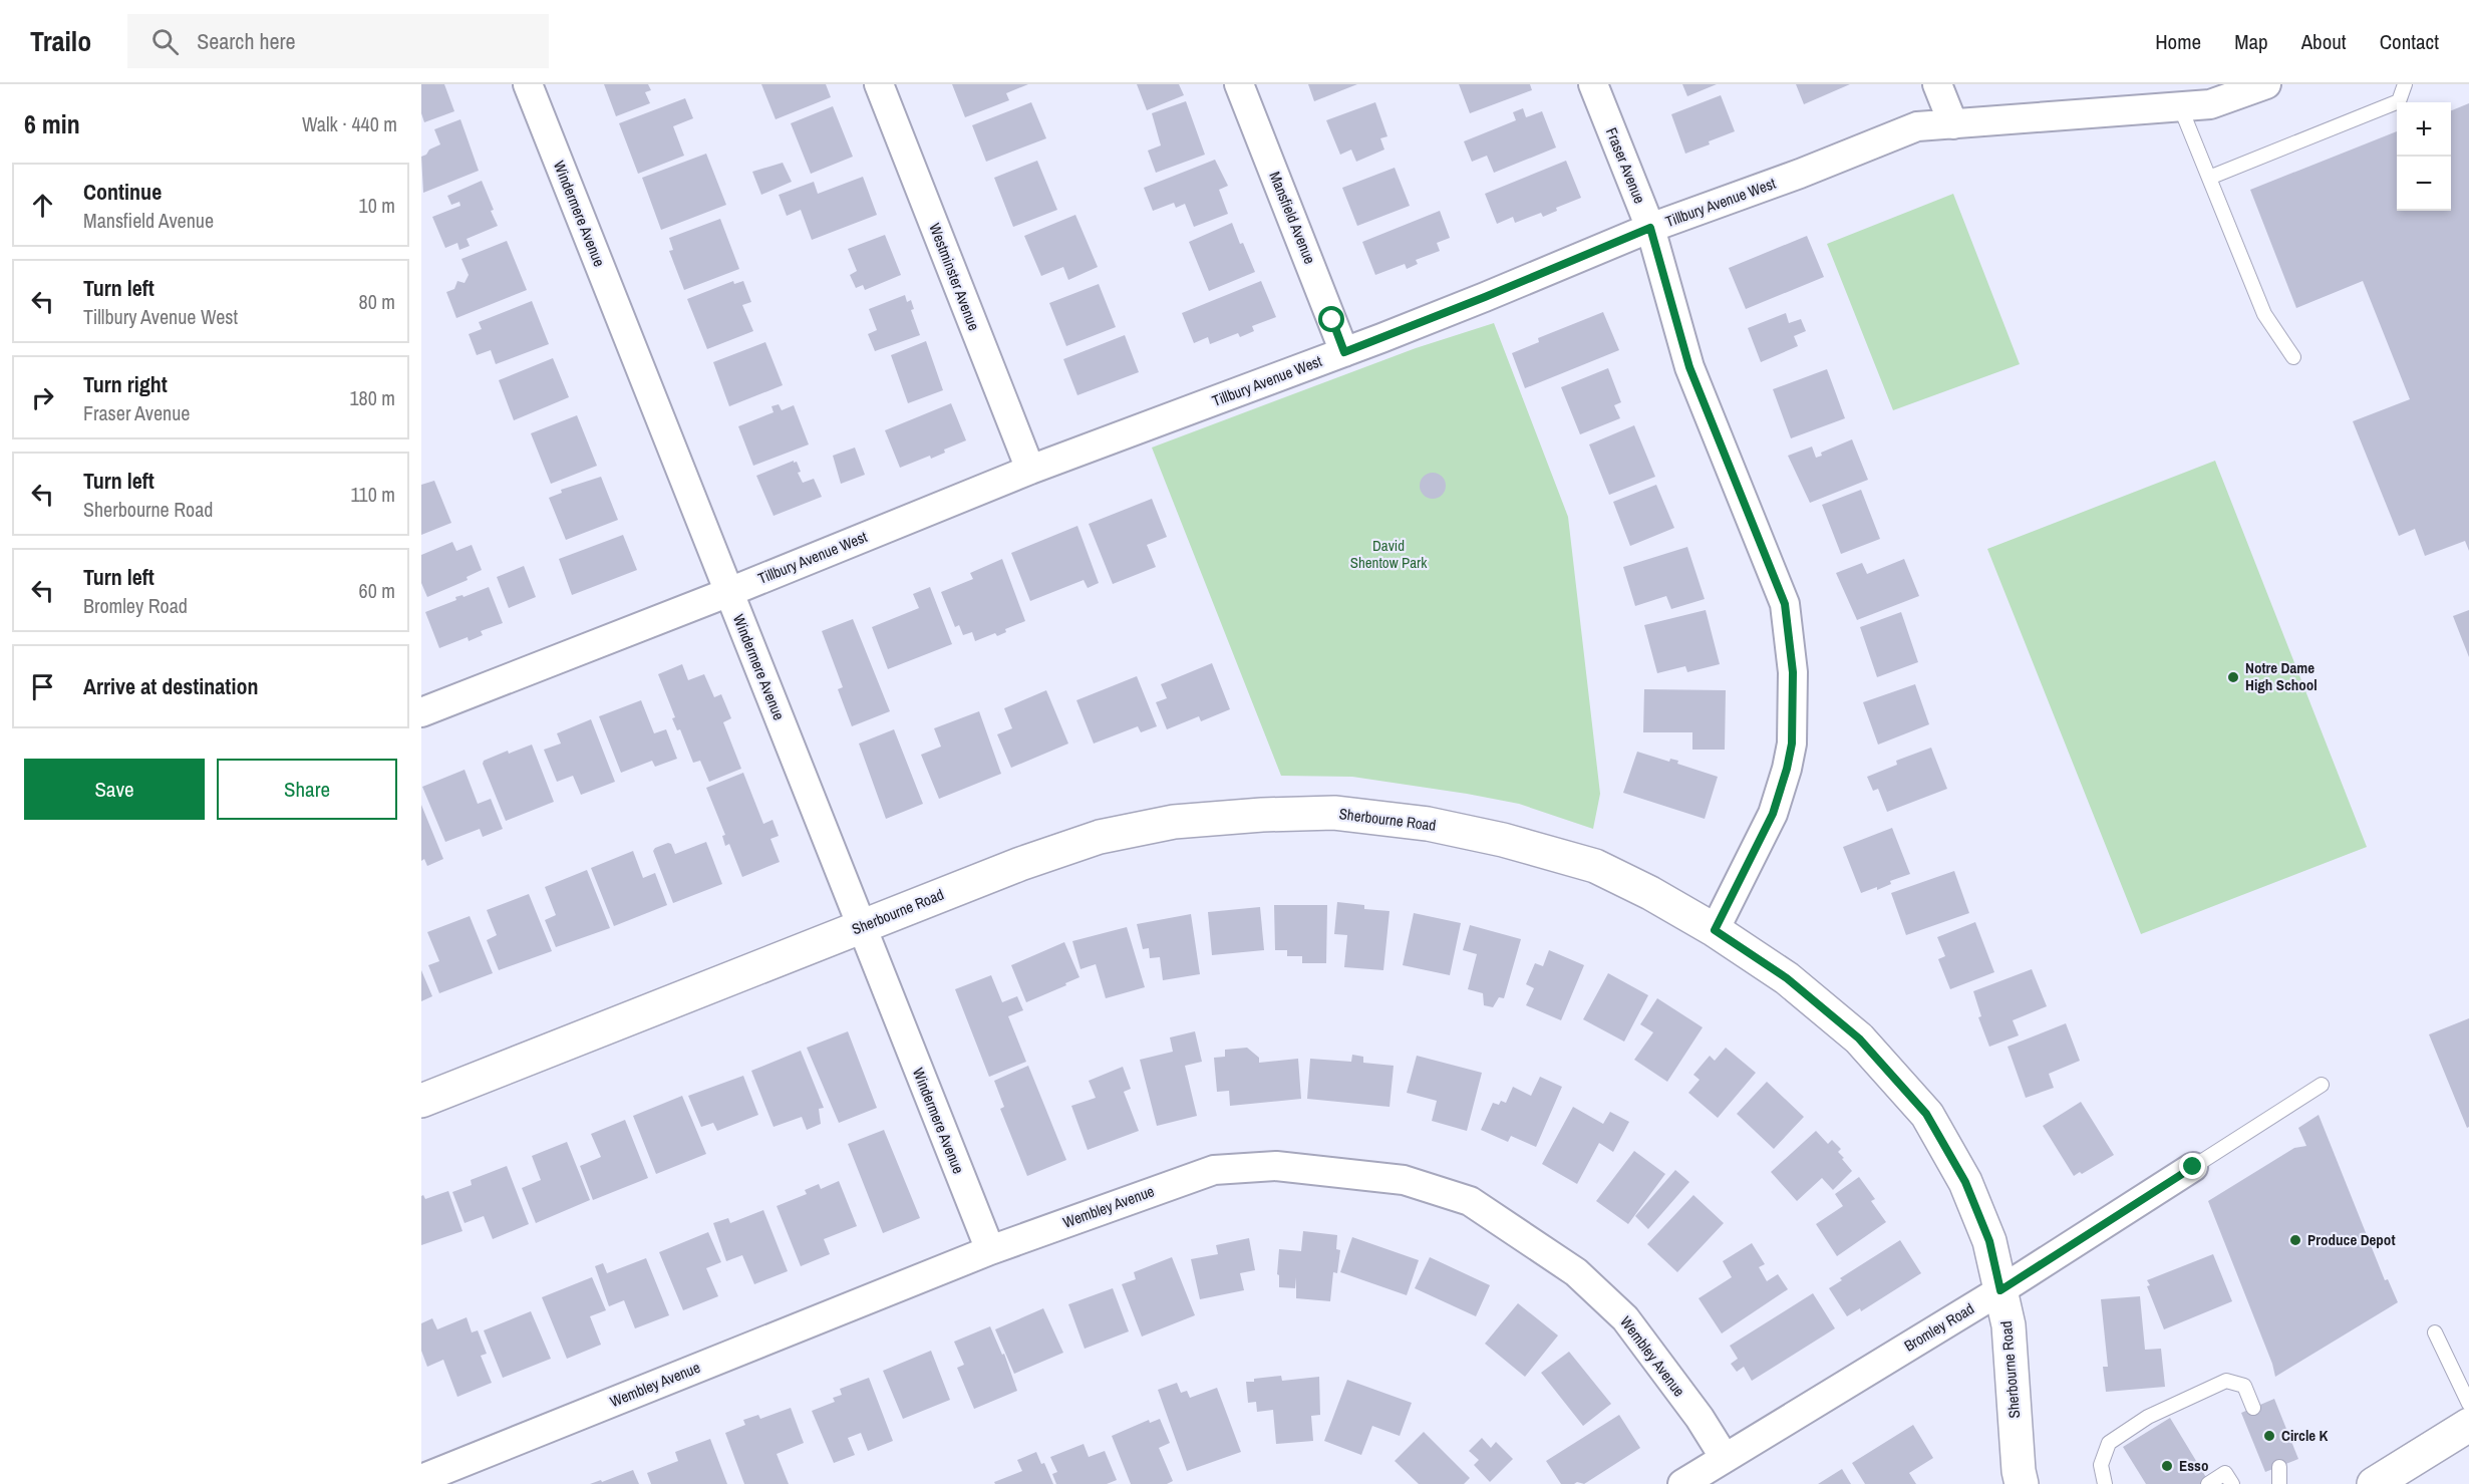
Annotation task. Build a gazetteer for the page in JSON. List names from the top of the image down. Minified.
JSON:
{"streets":{"street":["Fraser Avenue","Tillbury Avenue West","Windermere Avenue","Mansfield Avenue","Westminster Avenue","Sherbourne Road","Wembley Avenue","Bromley Road"]},"crossings":[["Fraser Avenue","Tillbury Avenue West"],["Fraser Avenue","Sherbourne Road"],["Tillbury Avenue West","Windermere Avenue"],["Tillbury Avenue West","Mansfield Avenue"],["Tillbury Avenue West","Westminster Avenue"],["Windermere Avenue","Sherbourne Road"],["Windermere Avenue","Wembley Avenue"],["Sherbourne Road","Bromley Road"],["Wembley Avenue","Bromley Road"]],"parks":["David Shentow Park"],"places":["Notre Dame High School","Produce Depot","Circle K","Esso"],"page":{"header":"Trailo","search":"Search here","nav":["Home","Map","About","Contact"],"heading":["6 min","Walk · 440 m"],"map_buttons":["+","−"],"list":[["Continue","Mansfield Avenue","10 m"],["Turn left","Tillbury Avenue West","80 m"],["Turn right","Fraser Avenue","180 m"],["Turn left","Sherbourne Road","110 m"],["Turn left","Bromley Road","60 m"],"Arrive at destination"],"buttons":["Save","Share"]}}
